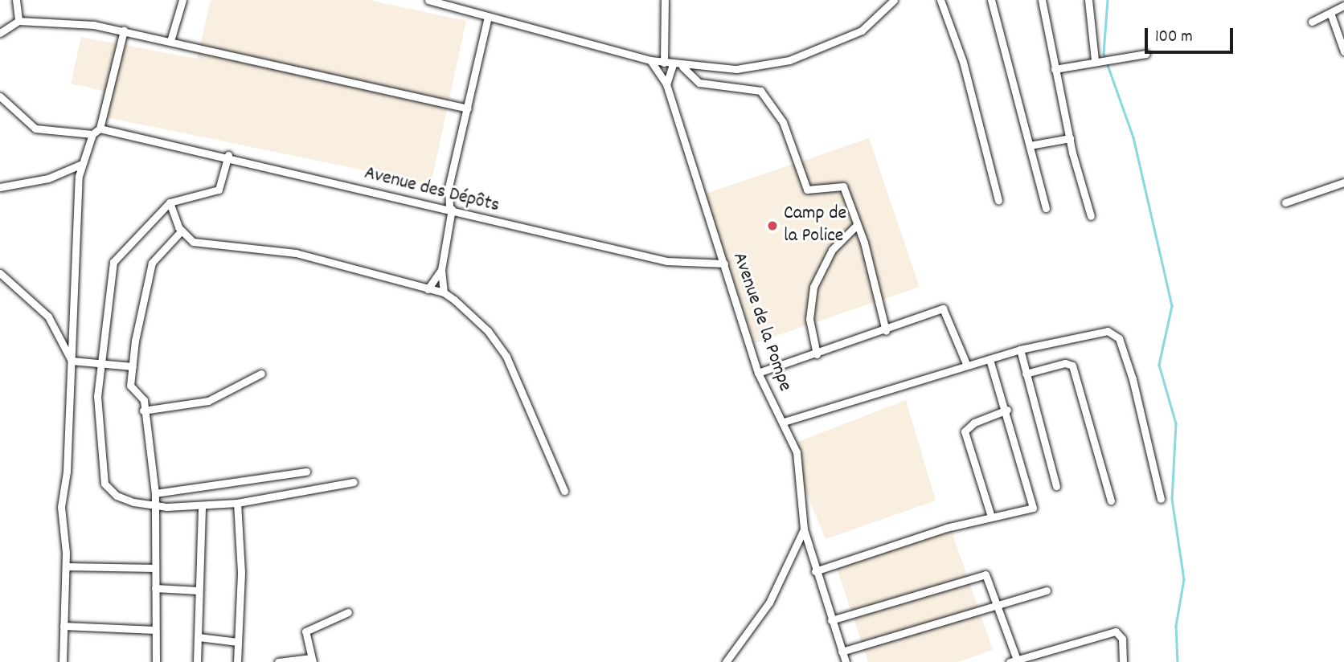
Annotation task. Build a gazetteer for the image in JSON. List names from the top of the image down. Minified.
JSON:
{"streets":{"street":["Avenue des Dépôts","Avenue de la Pompe"]},"crossings":[["Avenue des Dépôts","Avenue de la Pompe"]],"places":["Camp de la Police"],"scale_bar":"100 m"}
